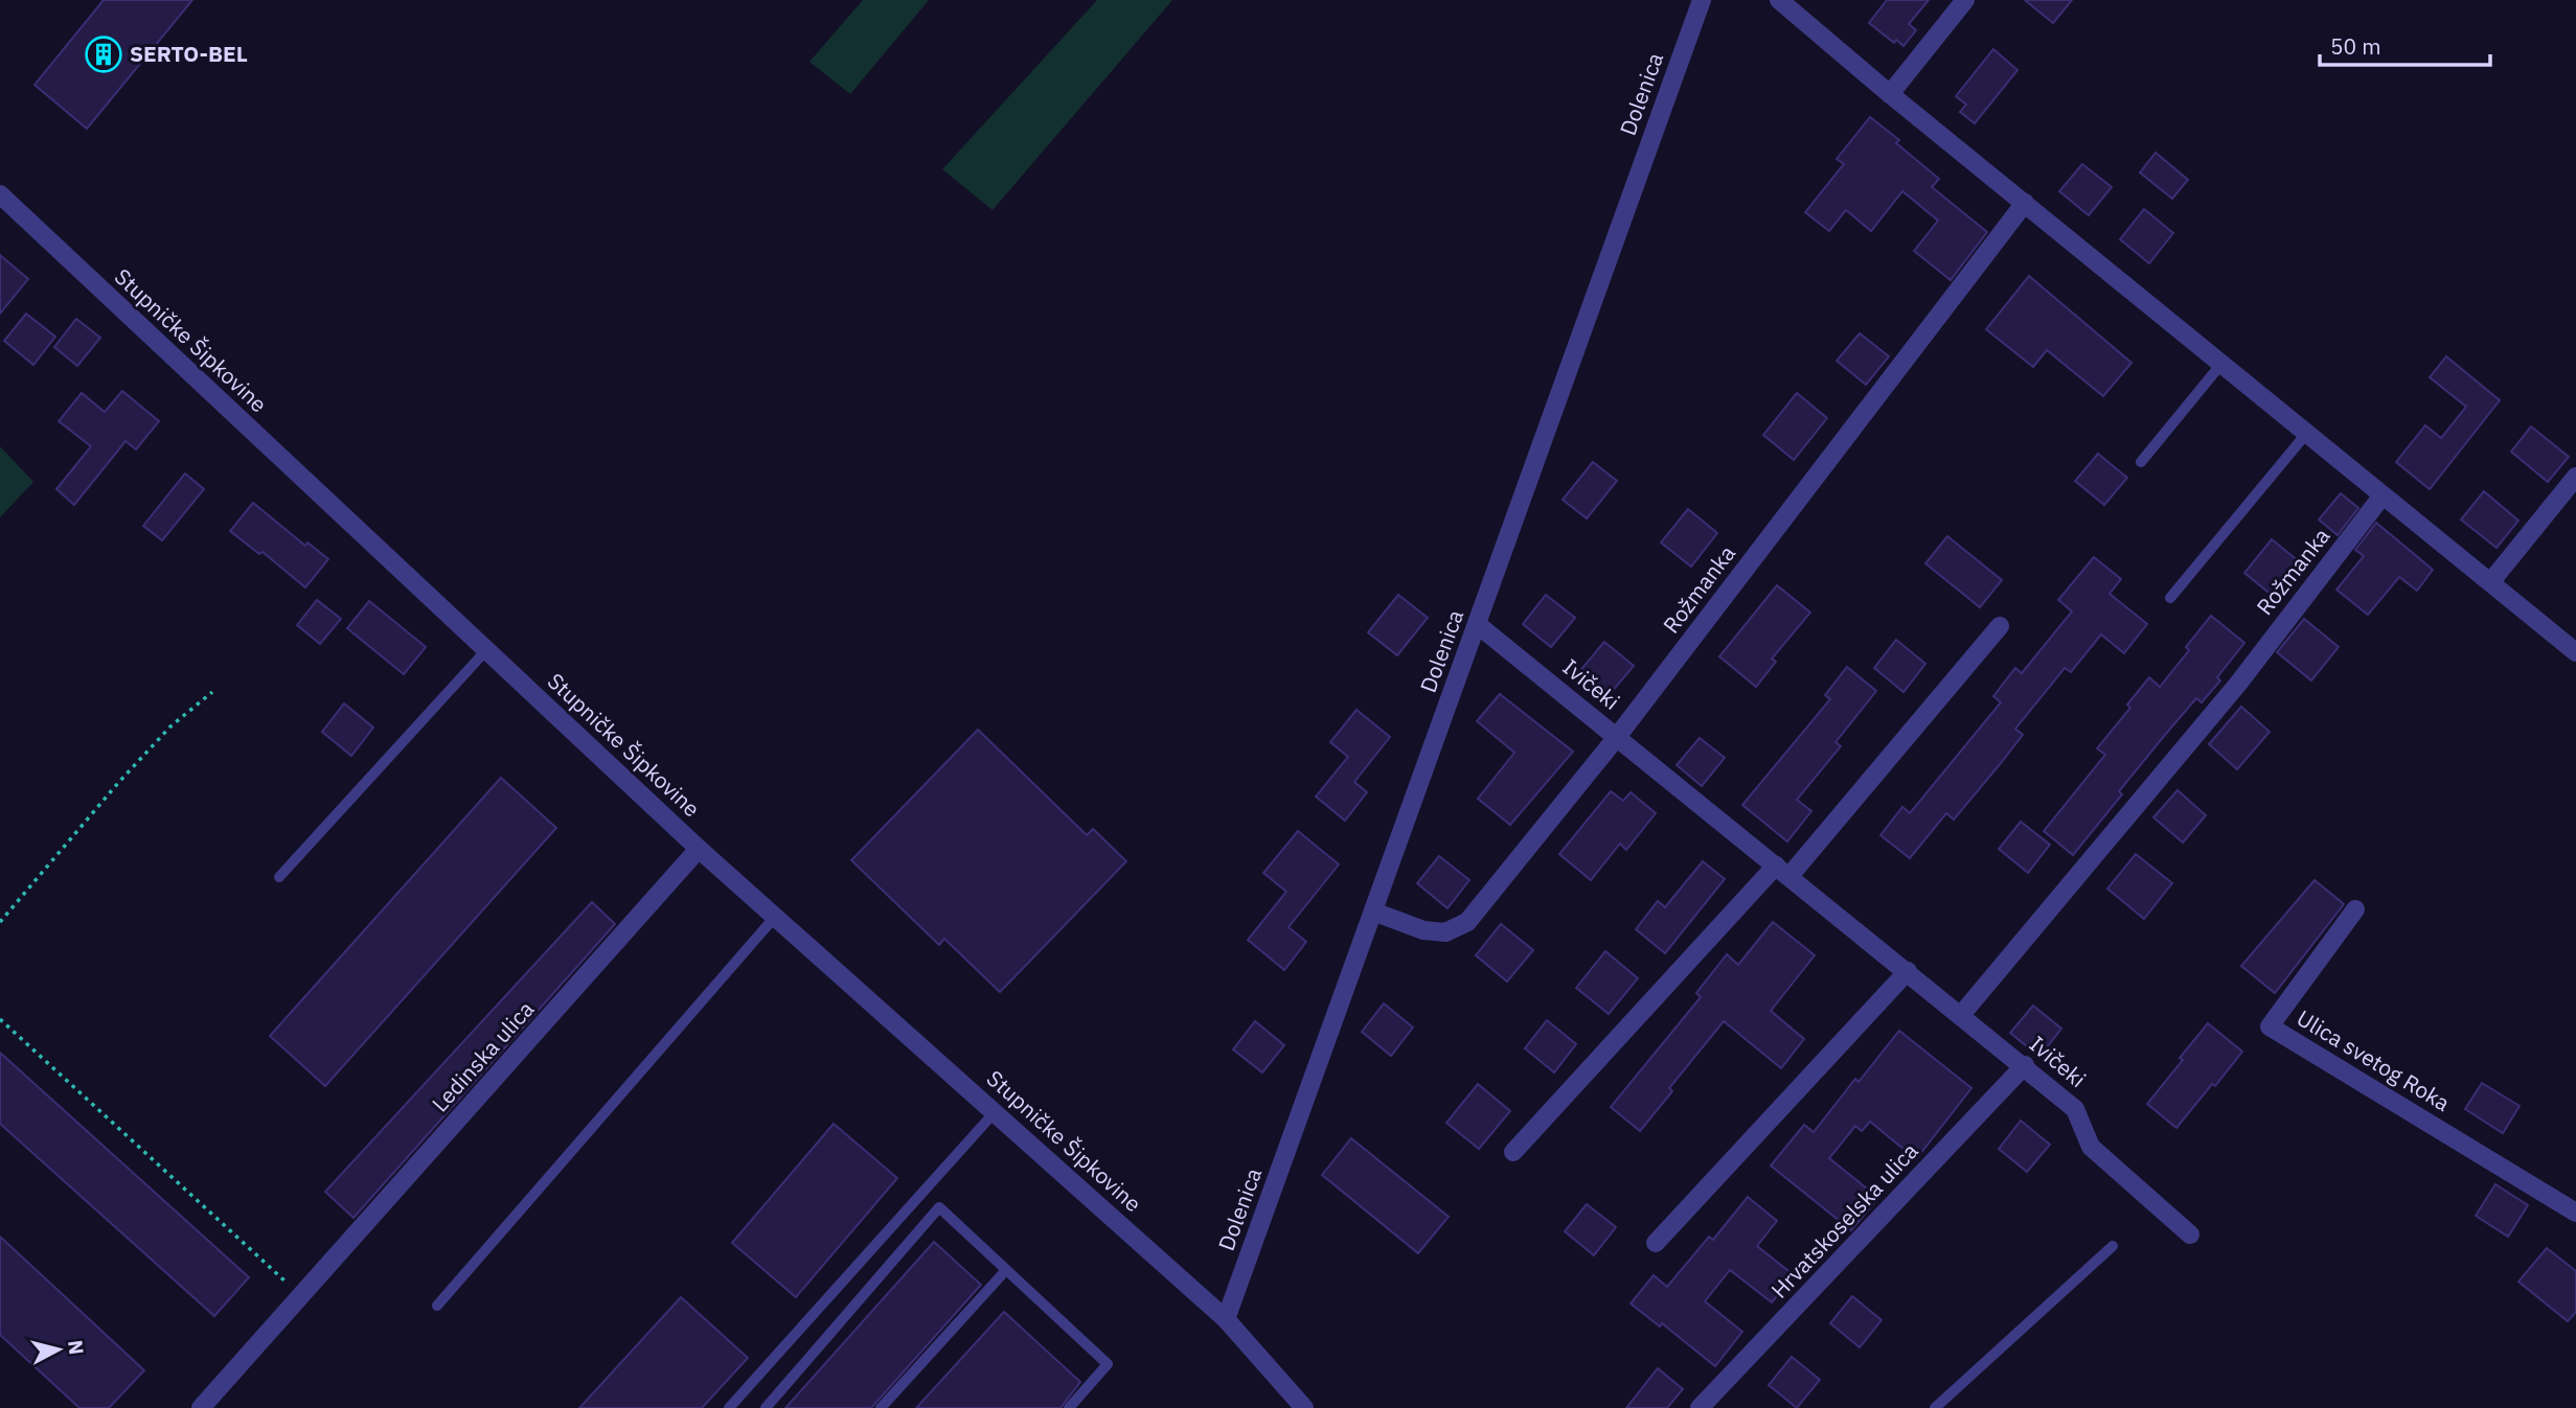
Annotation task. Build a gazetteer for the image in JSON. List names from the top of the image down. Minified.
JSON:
{"streets":{"street":["Dolenica","Stupničke Šipkovine","Rožmanka","Ivičeki","Ledinska ulica","Ulica svetog Roka","Hrvatskoselska ulica"]},"crossings":[["Dolenica","Stupničke Šipkovine"],["Dolenica","Rožmanka"],["Dolenica","Ivičeki"],["Stupničke Šipkovine","Ledinska ulica"],["Rožmanka","Ivičeki"],["Ivičeki","Hrvatskoselska ulica"]],"places":{"building":["SERTO-BEL"]},"scale_bar":"50 m","north":"right"}
